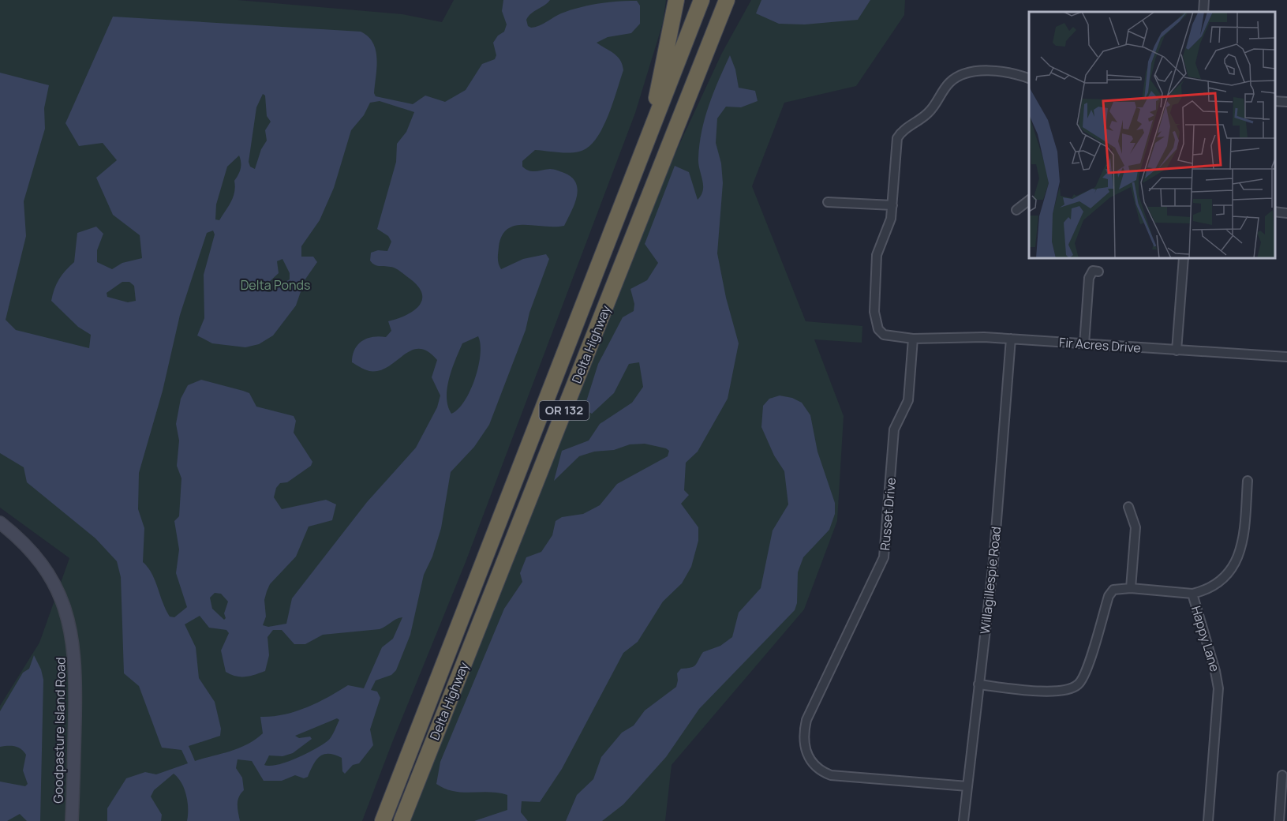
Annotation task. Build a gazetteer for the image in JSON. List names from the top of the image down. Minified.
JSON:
{"streets":{"highway":["Delta Highway","OR 132"],"main road":["Goodpasture Island Road"],"street":["Fir Acres Drive","Russet Drive","Willagillespie Road","Happy Lane"]},"crossings":[["Fir Acres Drive","Russet Drive"],["Fir Acres Drive","Willagillespie Road"],["Russet Drive","Willagillespie Road"]],"parks":["Delta Ponds"]}
